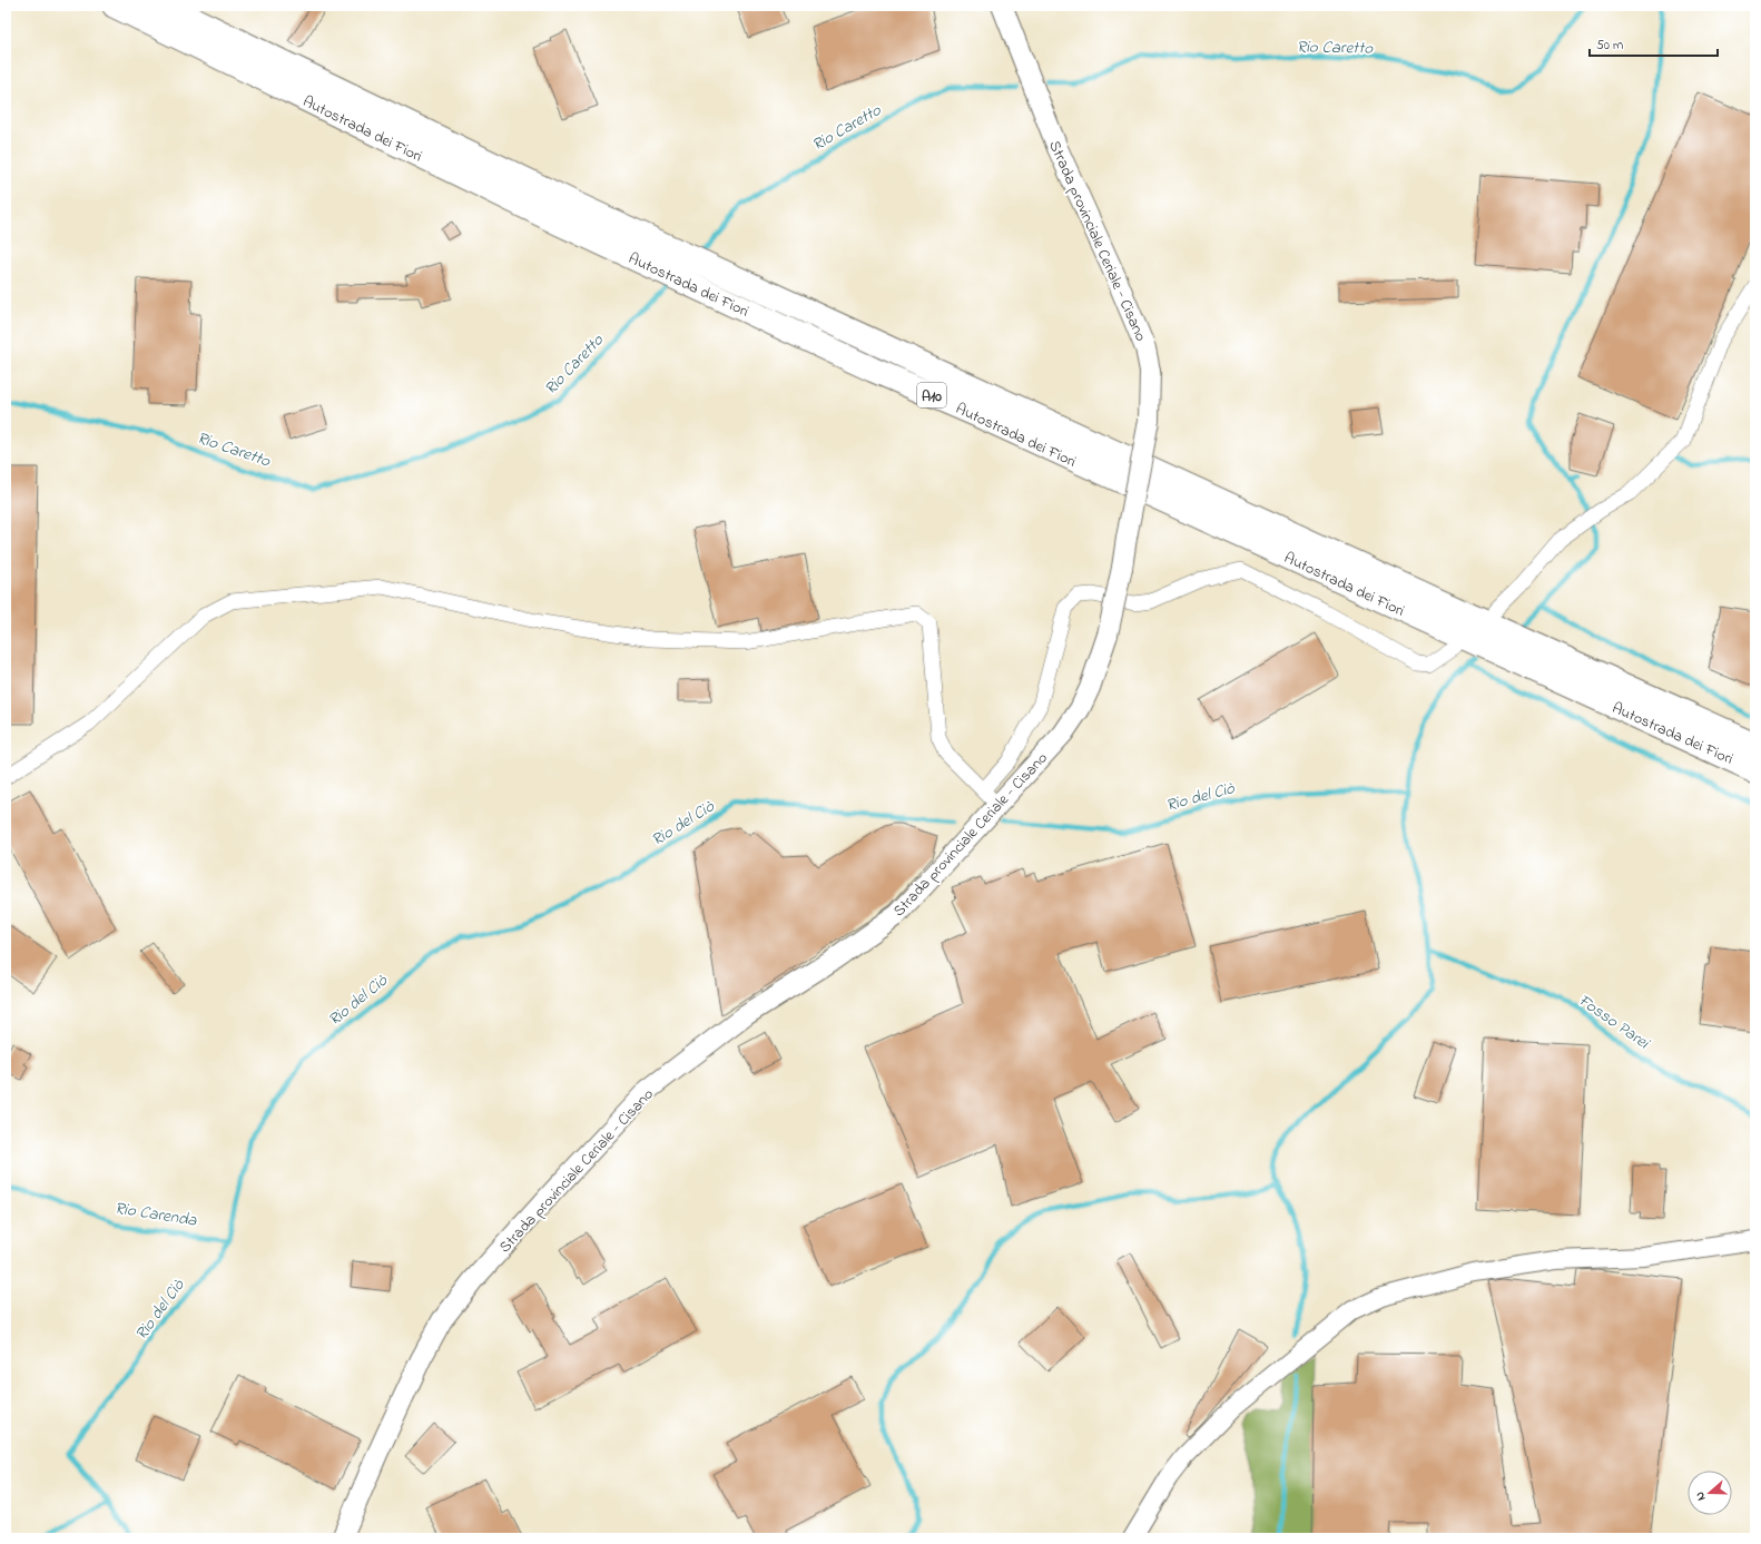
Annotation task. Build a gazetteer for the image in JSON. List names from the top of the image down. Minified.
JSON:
{"streets":{"highway":["Autostrada dei Fiori","A10"],"main road":["Strada provinciale Ceriale - Cisano"]},"water":["Rio Caretto","Rio del Ciò","Fosso Parei","Rio Carenda"],"scale_bar":"50 m","north":"left"}
